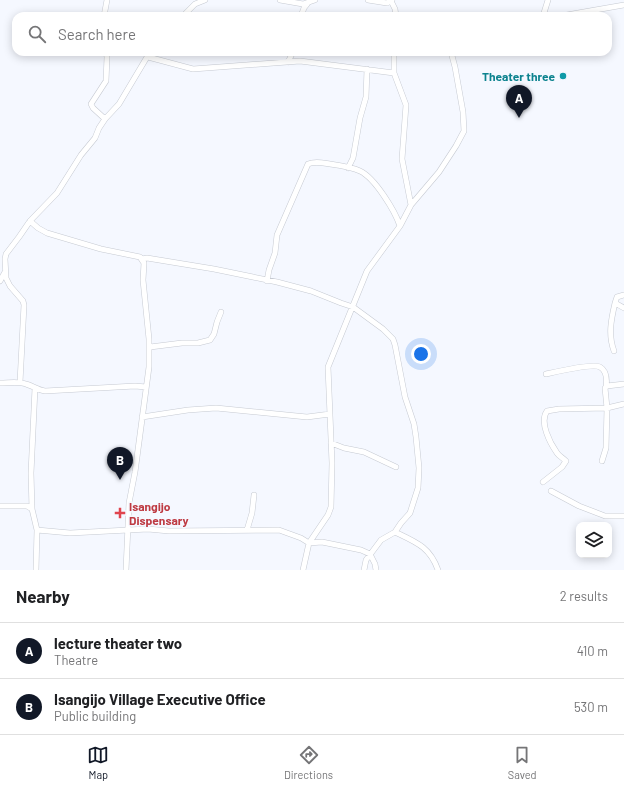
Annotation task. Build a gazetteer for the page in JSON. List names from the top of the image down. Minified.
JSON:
{"places":{"other":["Theater three"],"health":["Isangijo Dispensary"]},"page":{"search":"Search here","pins":["A","B"],"heading":["Nearby","2 results"],"list":[{"mark":"A","name":"lecture theater two","note":"Theatre","value":"410 m"},{"mark":"B","name":"Isangijo Village Executive Office","note":"Public building","value":"530 m"}],"nav":["Map","Directions","Saved"]}}
